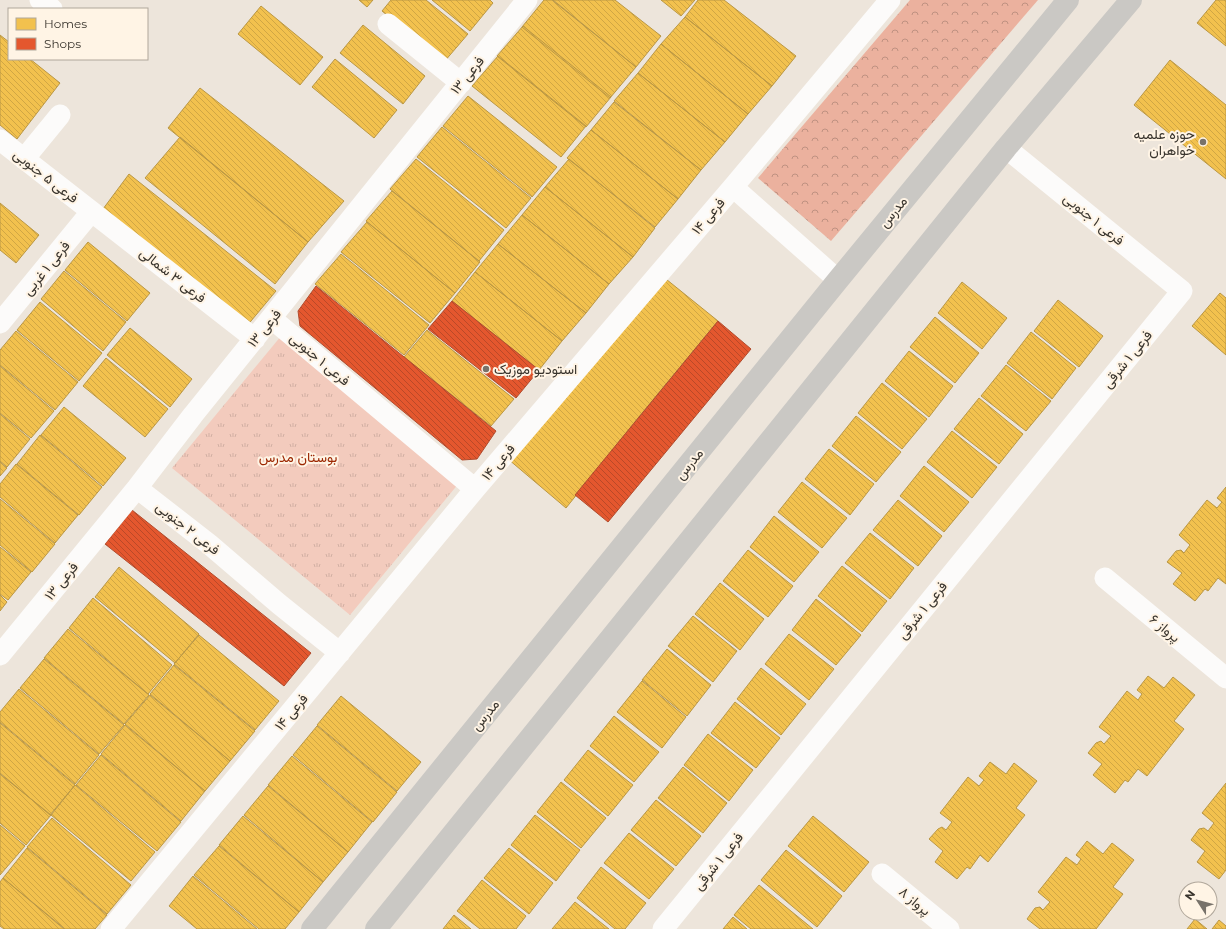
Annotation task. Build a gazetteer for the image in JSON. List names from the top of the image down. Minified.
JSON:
{"streets":{"main road":["مدرس"],"street":["فرعی ۱۳","فرعی ۵ جنوبی","فرعی ۱۴","فرعی ۱ جنوبی","فرعی ۱ غربی","فرعی ۳ شمالی","فرعی ۱ شرقی","فرعی ۲ جنوبی","پرواز ۶","پرواز ۸"]},"crossings":[["فرعی ۱۳","فرعی ۱ جنوبی"],["فرعی ۱۳","فرعی ۳ شمالی"],["فرعی ۱۳","فرعی ۲ جنوبی"],["فرعی ۵ جنوبی","فرعی ۱ غربی"],["فرعی ۵ جنوبی","فرعی ۳ شمالی"],["فرعی ۱۴","فرعی ۱ جنوبی"],["فرعی ۱۴","فرعی ۲ جنوبی"],["فرعی ۱ جنوبی","فرعی ۱ شرقی"],["فرعی ۱ غربی","فرعی ۳ شمالی"]],"parks":["بوستان مدرس"],"places":["حوزه علمیه خواهران","استودیو موزیک"],"legend":["Homes","Shops"],"north":"top left"}
